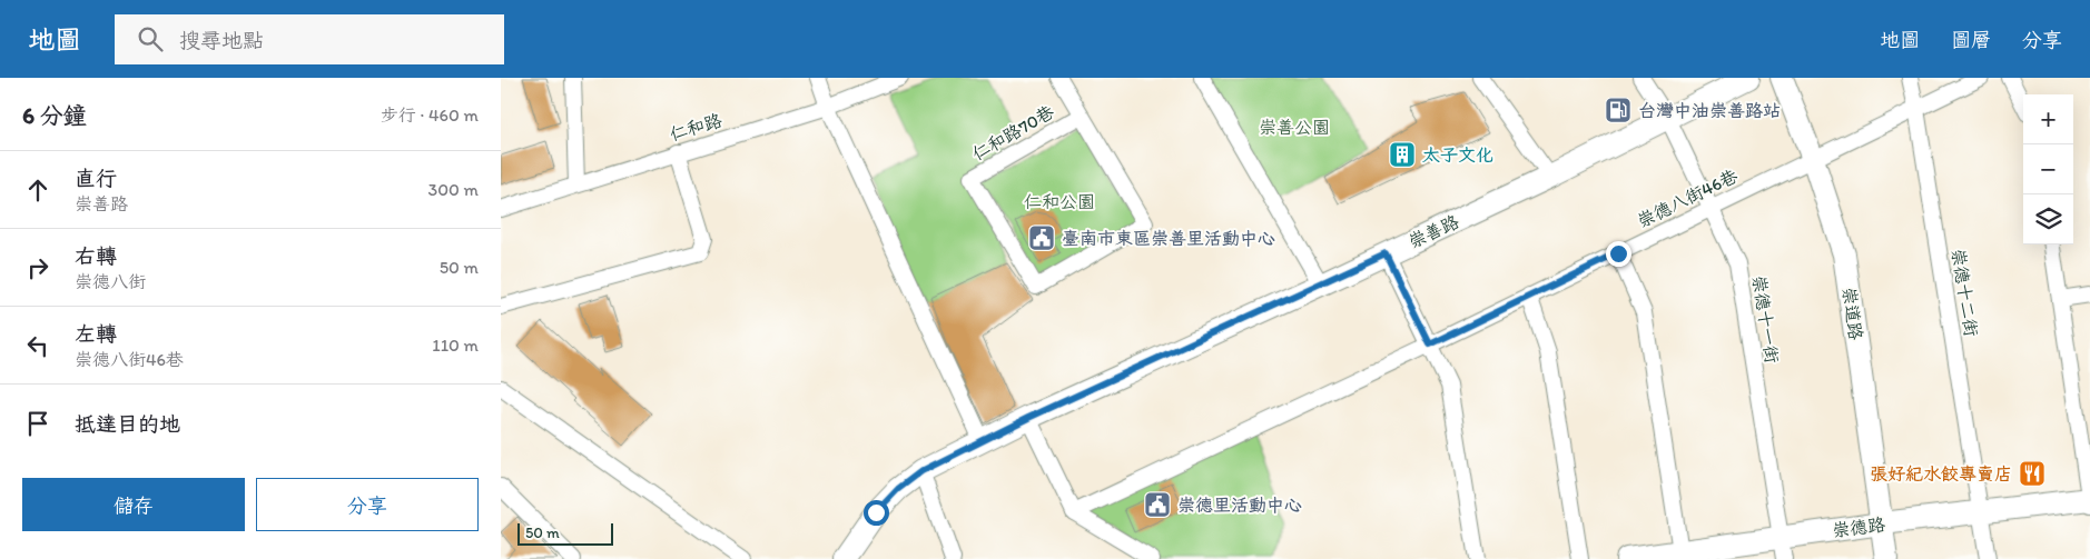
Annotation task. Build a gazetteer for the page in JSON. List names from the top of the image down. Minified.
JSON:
{"streets":{"street":["仁和路","仁和路70巷","崇德八街46巷","崇善路","崇德十二街","崇道路","崇德十一街","崇德路"]},"crossings":[["崇德八街46巷","崇德十二街"],["崇德八街46巷","崇道路"],["崇德八街46巷","崇德十一街"],["崇善路","崇德十一街"],["崇德十二街","崇德路"],["崇道路","崇德路"],["崇德十一街","崇德路"]],"parks":["崇善公園","仁和公園"],"places":{"fuel station":["台灣中油崇善路站"],"building":["太子文化"],"public building":["臺南市東區崇善里活動中心","崇德里活動中心"],"restaurant":["張好紀水餃專賣店"]},"scale_bar":"50 m","page":{"header":"地圖","search":"搜尋地點","nav":["地圖","圖層","分享"],"heading":["6 分鐘","步行 · 460 m"],"map_buttons":["+","−"],"list":[["直行","崇善路","300 m"],["右轉","崇德八街","50 m"],["左轉","崇德八街46巷","110 m"],"抵達目的地"],"buttons":["儲存","分享"],"scale":"50 m"}}
